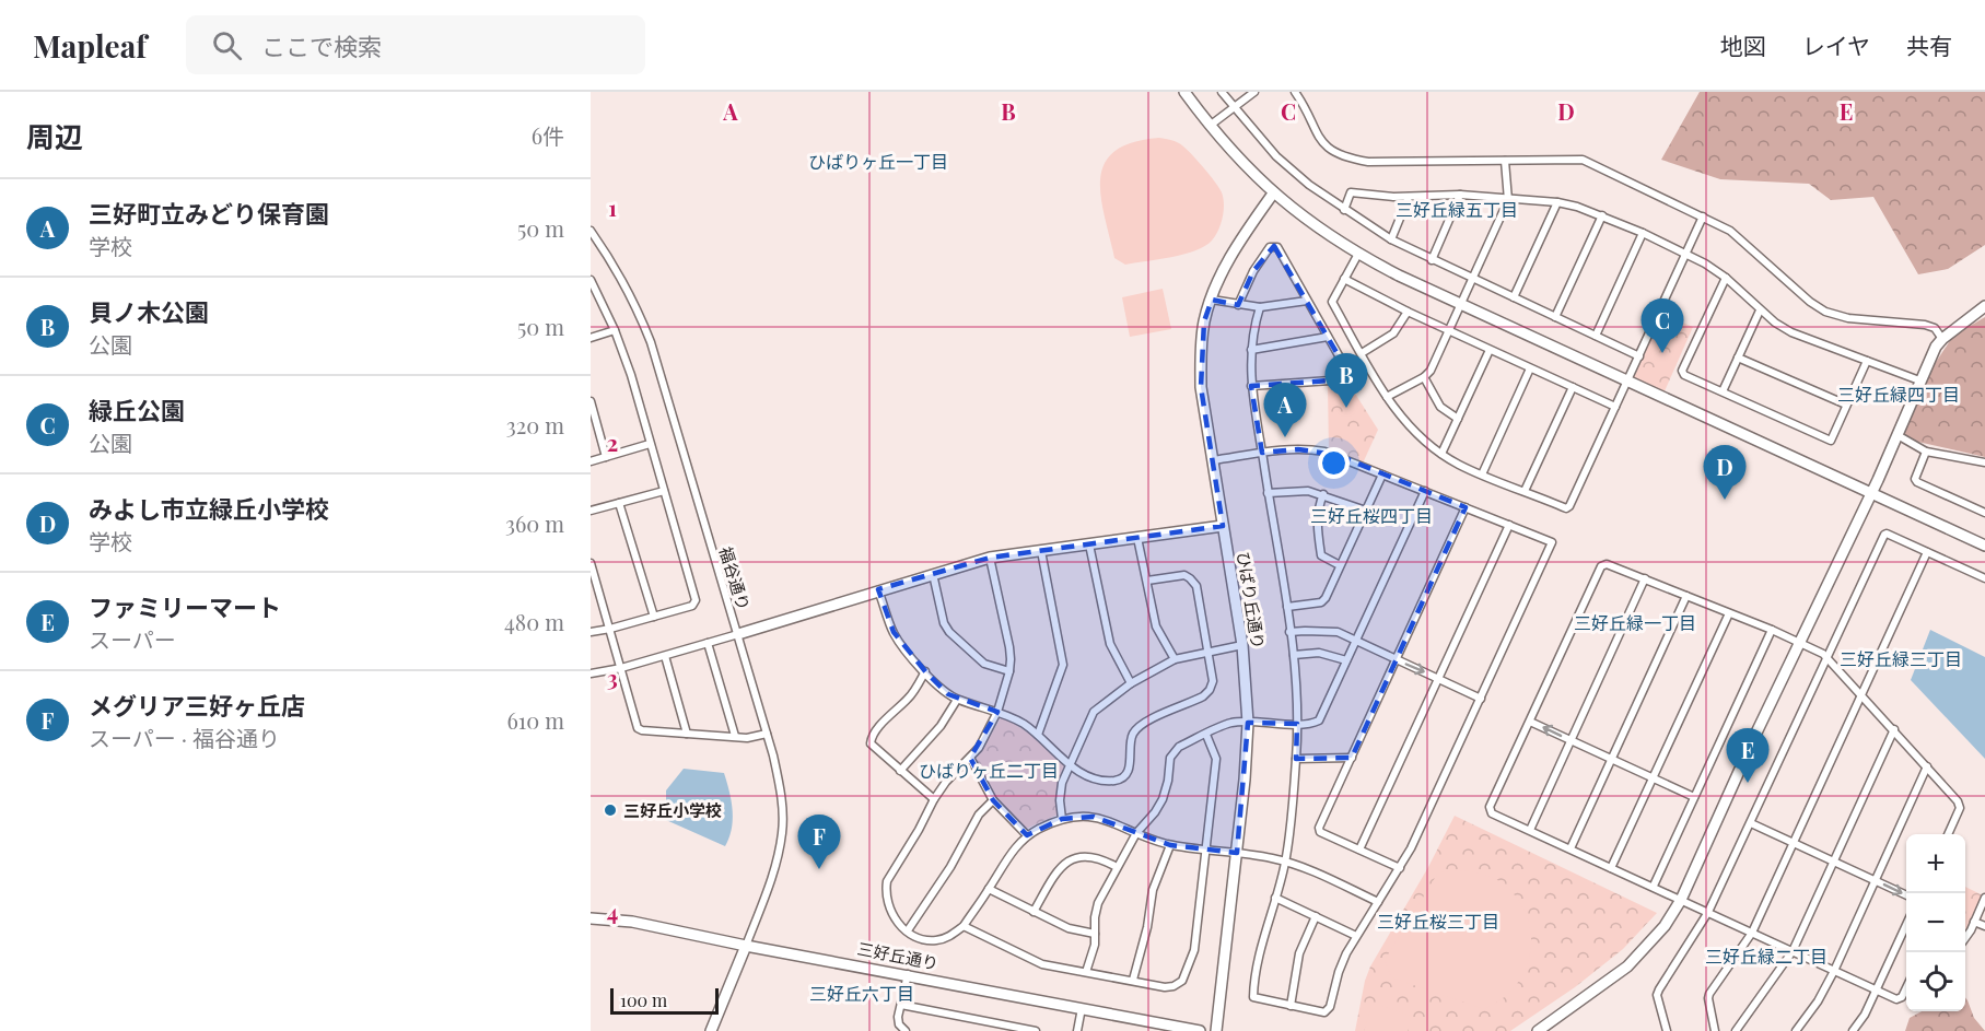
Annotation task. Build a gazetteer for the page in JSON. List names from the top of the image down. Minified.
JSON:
{"streets":{"street":["福谷通り","ひばり丘通り","三好丘通り"]},"crossings":[["福谷通り","三好丘通り"]],"districts":["ひばりヶ丘一丁目","三好丘緑五丁目","三好丘緑四丁目","三好丘桜四丁目","三好丘緑一丁目","三好丘緑三丁目","ひばりヶ丘二丁目","三好丘桜三丁目","三好丘緑二丁目","三好丘六丁目"],"places":["三好丘小学校"],"scale_bar":"100 m","page":{"header":"Mapleaf","search":"ここで検索","nav":["地図","レイヤ","共有"],"heading":["周辺","6件"],"list":[{"mark":"A","name":"三好町立みどり保育園","note":"学校","value":"50 m"},{"mark":"B","name":"貝ノ木公園","note":"公園","value":"50 m"},{"mark":"C","name":"緑丘公園","note":"公園","value":"320 m"},{"mark":"D","name":"みよし市立緑丘小学校","note":"学校","value":"360 m"},{"mark":"E","name":"ファミリーマート","note":"スーパー","value":"480 m"},{"mark":"F","name":"メグリア三好ヶ丘店","note":"スーパー · 福谷通り","value":"610 m"}],"pins":["C","B","A","D","E","F"],"map_buttons":["+","−"],"scale":"100 m"},"grid":{"columns":["A","B","C","D","E"],"rows":["1","2","3","4"]}}
